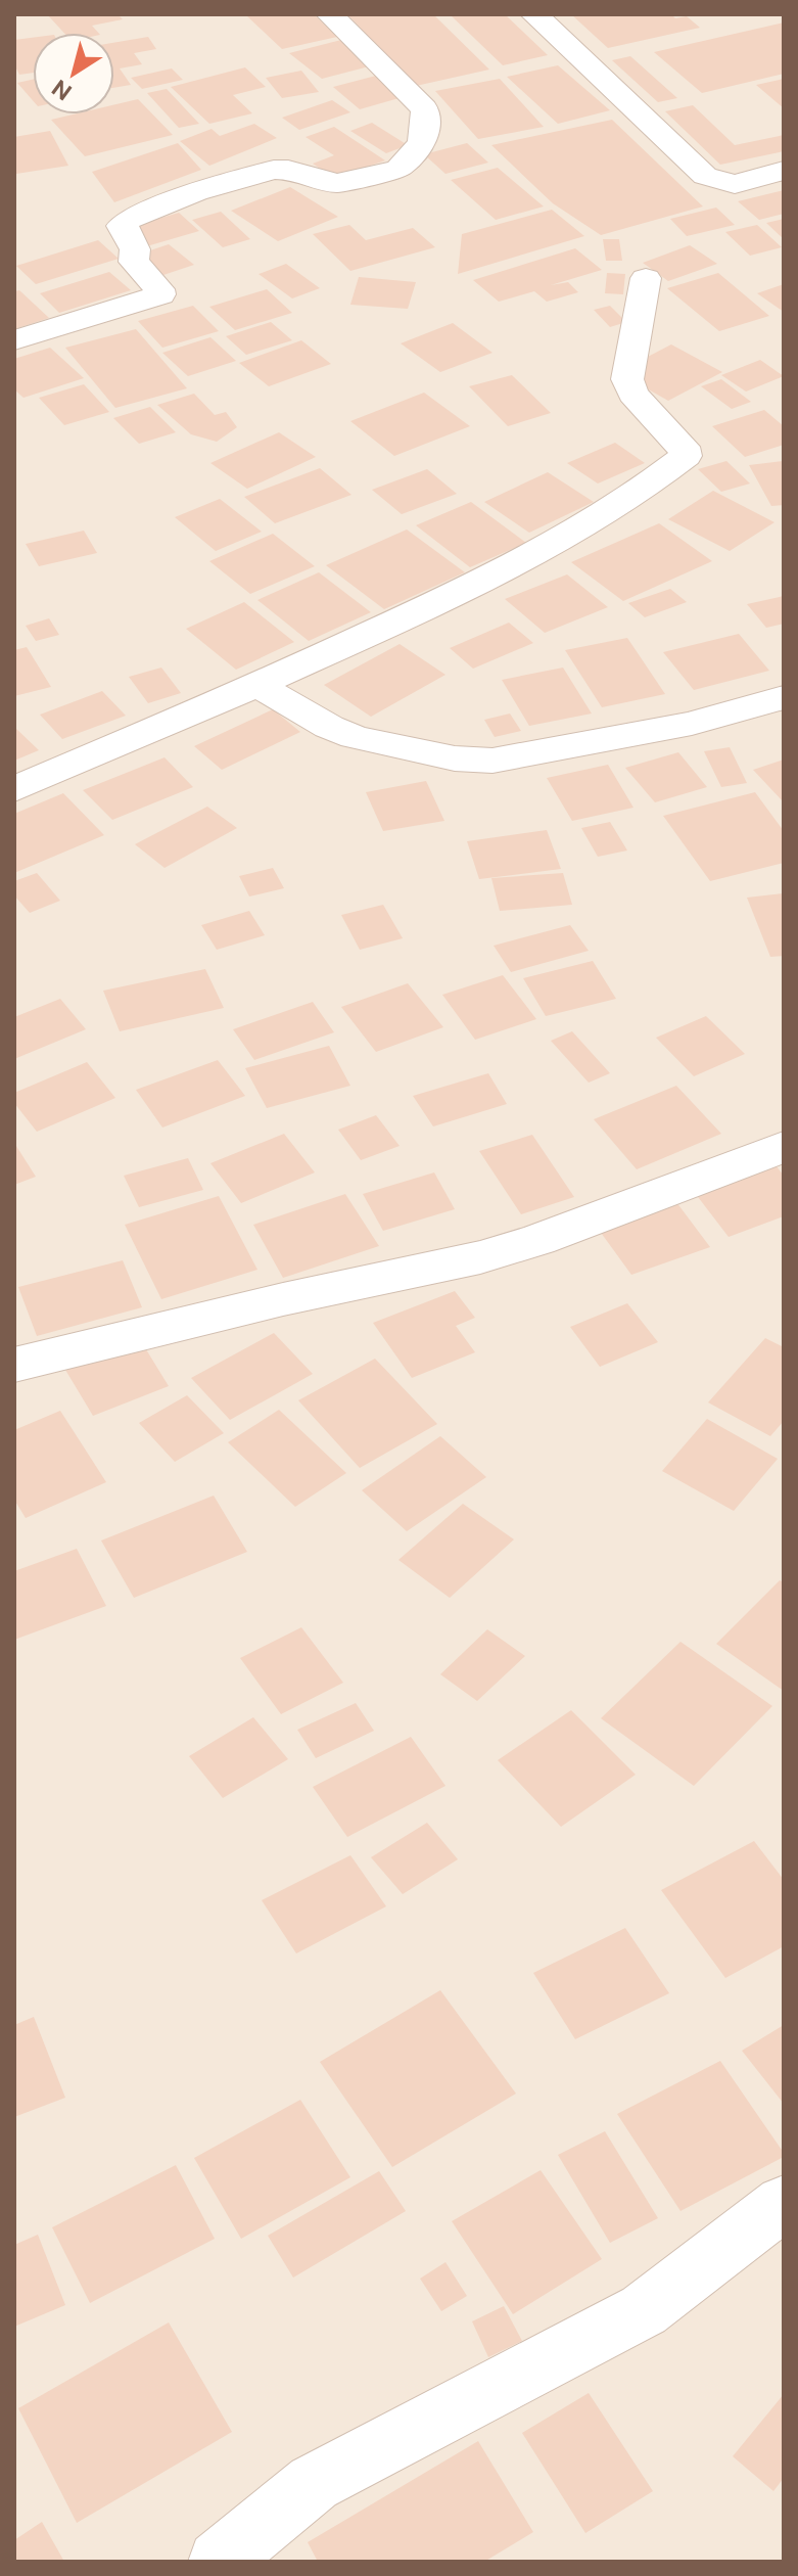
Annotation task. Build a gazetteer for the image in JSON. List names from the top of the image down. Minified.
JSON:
{"north":"bottom left"}
